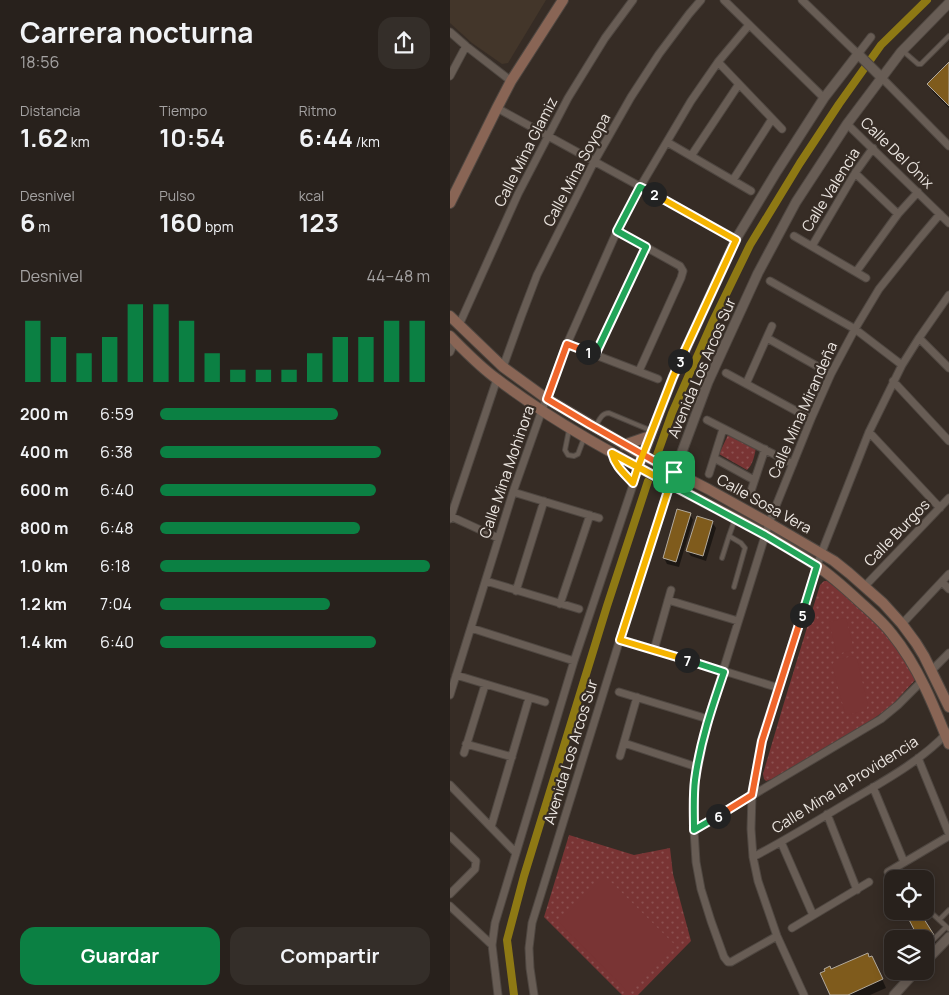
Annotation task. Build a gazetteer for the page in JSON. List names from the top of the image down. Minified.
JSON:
{"streets":{"main road":["Calle Sosa Vera"],"street":["Calle Mina Glamiz","Calle Del Ónix","Calle Mina Soyopa","Calle Valencia","Avenida Los Arcos Sur","Calle Mina Mirandeña","Calle Mina Mohinora","Calle Burgos","Calle Mina la Providencia"]},"crossings":[["Calle Mina Glamiz","Calle Sosa Vera"],["Calle Del Ónix","Calle Valencia"],["Calle Del Ónix","Avenida Los Arcos Sur"],["Calle Del Ónix","Calle Mina Mirandeña"],["Calle Mina Soyopa","Calle Sosa Vera"],["Avenida Los Arcos Sur","Calle Sosa Vera"],["Calle Mina Mirandeña","Calle Sosa Vera"],["Calle Mina Mohinora","Calle Sosa Vera"],["Calle Sosa Vera","Calle Burgos"]],"page":{"heading":["Carrera nocturna","18:56"],"stats":[["Distancia","1.62 km"],["Tiempo","10:54"],["Ritmo","6:44 /km"],["Desnivel","6 m"],["Pulso","160 bpm"],["kcal","123"]],"pins":["2","1","3","5","7","6"],"chart":["Desnivel","44–48 m"],"list":[{"name":"200 m","note":"6:59"},{"name":"400 m","note":"6:38"},{"name":"600 m","note":"6:40"},{"name":"800 m","note":"6:48"},{"name":"1.0 km","note":"6:18"},{"name":"1.2 km","note":"7:04"},{"name":"1.4 km","note":"6:40"}],"buttons":["Guardar","Compartir"]}}
